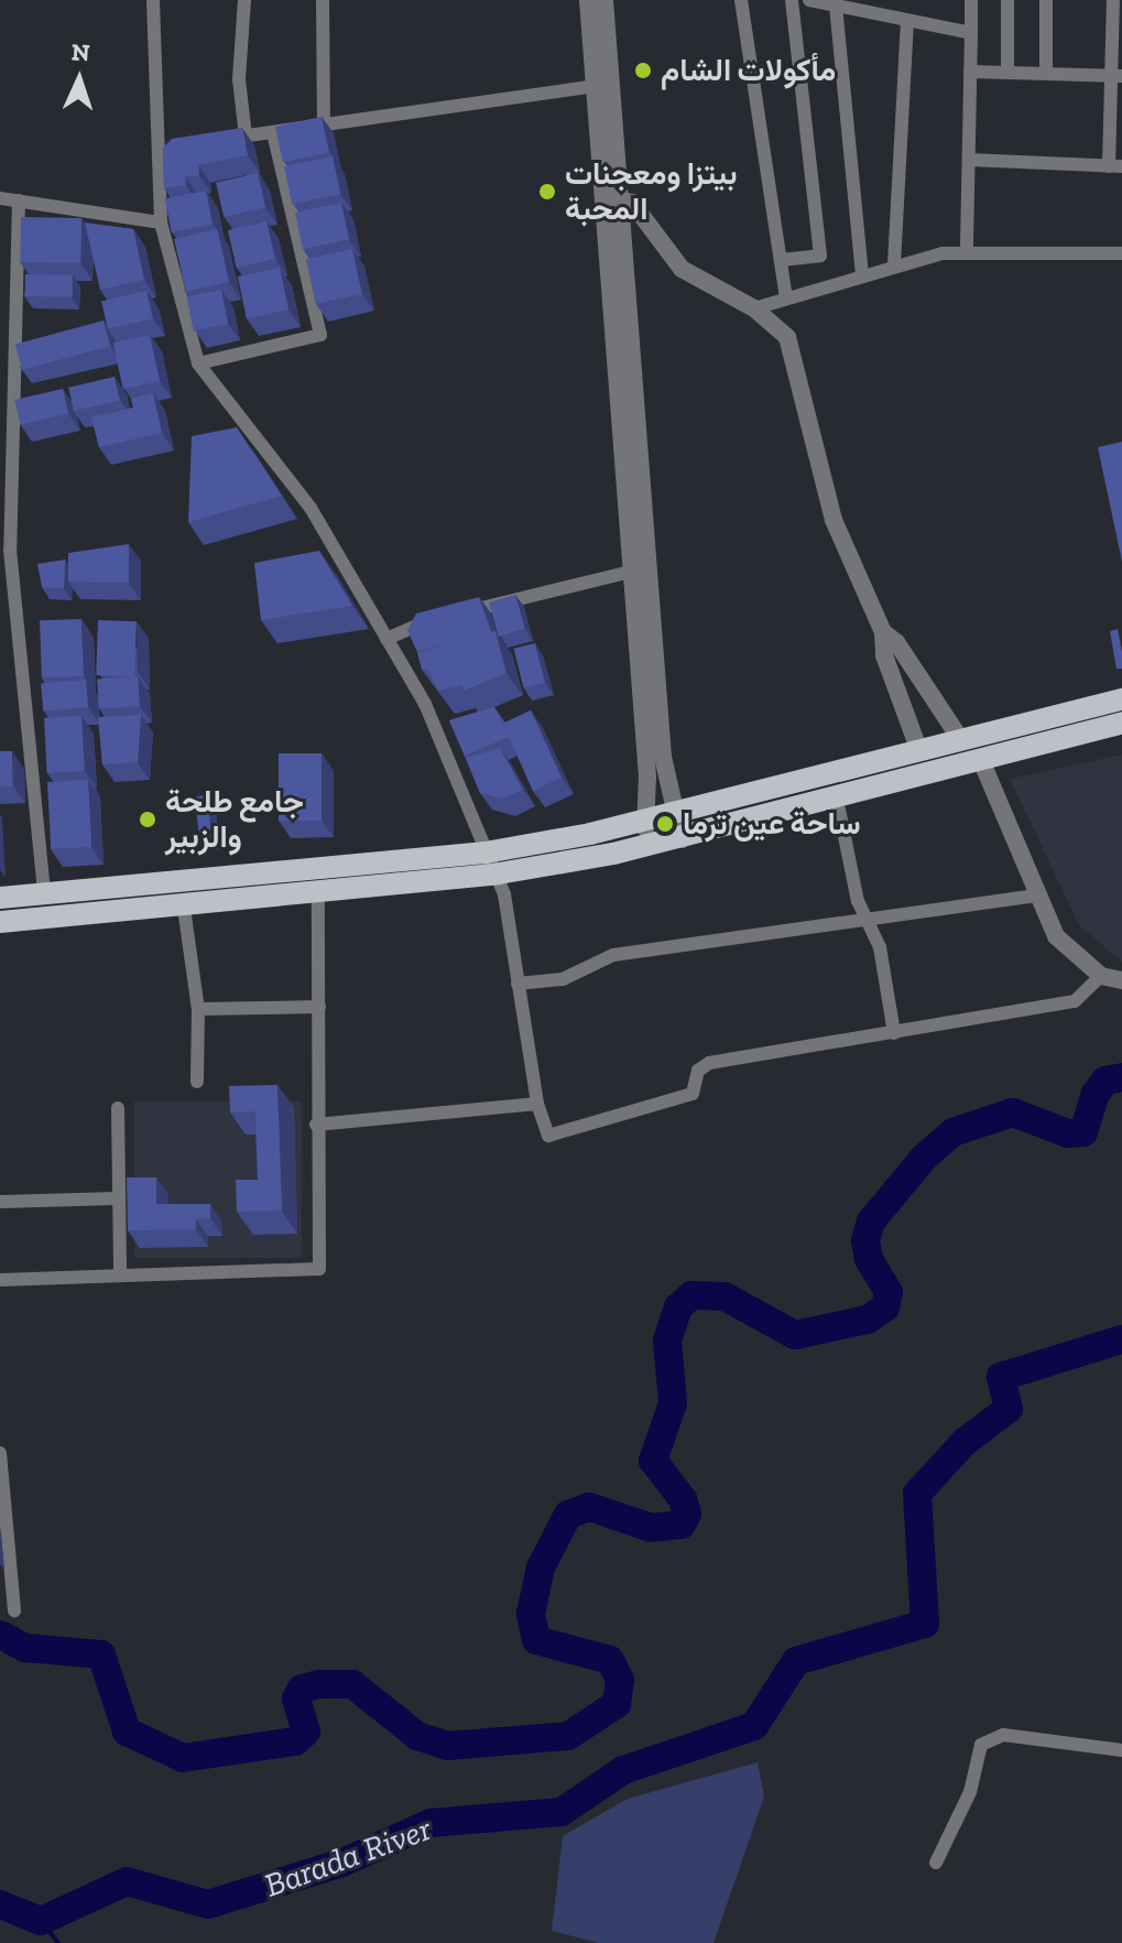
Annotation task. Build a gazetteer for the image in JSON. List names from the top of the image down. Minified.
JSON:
{"water":["Barada River"],"places":["مأكولات الشام","بيتزا ومعجنات المحبة","جامع طلحة والزبير","ساحة عين ترما"],"north":"top"}
